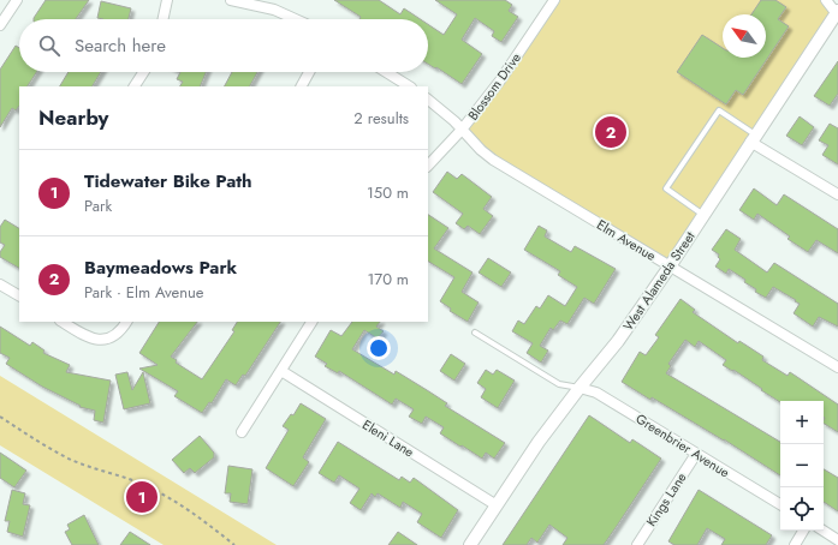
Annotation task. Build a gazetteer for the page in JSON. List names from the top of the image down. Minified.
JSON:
{"streets":{"street":["Blossom Drive","Elm Avenue","West Alameda Street","Eleni Lane","Greenbrier Avenue","Kings Lane"]},"crossings":[["Blossom Drive","Elm Avenue"],["Elm Avenue","West Alameda Street"],["West Alameda Street","Eleni Lane"],["West Alameda Street","Greenbrier Avenue"],["Greenbrier Avenue","Kings Lane"]],"north":"top left","page":{"search":"Search here","heading":["Nearby","2 results"],"pins":["2","1"],"list":[{"mark":"1","name":"Tidewater Bike Path","note":"Park","value":"150 m"},{"mark":"2","name":"Baymeadows Park","note":"Park · Elm Avenue","value":"170 m"}],"map_buttons":["+","−"]}}
